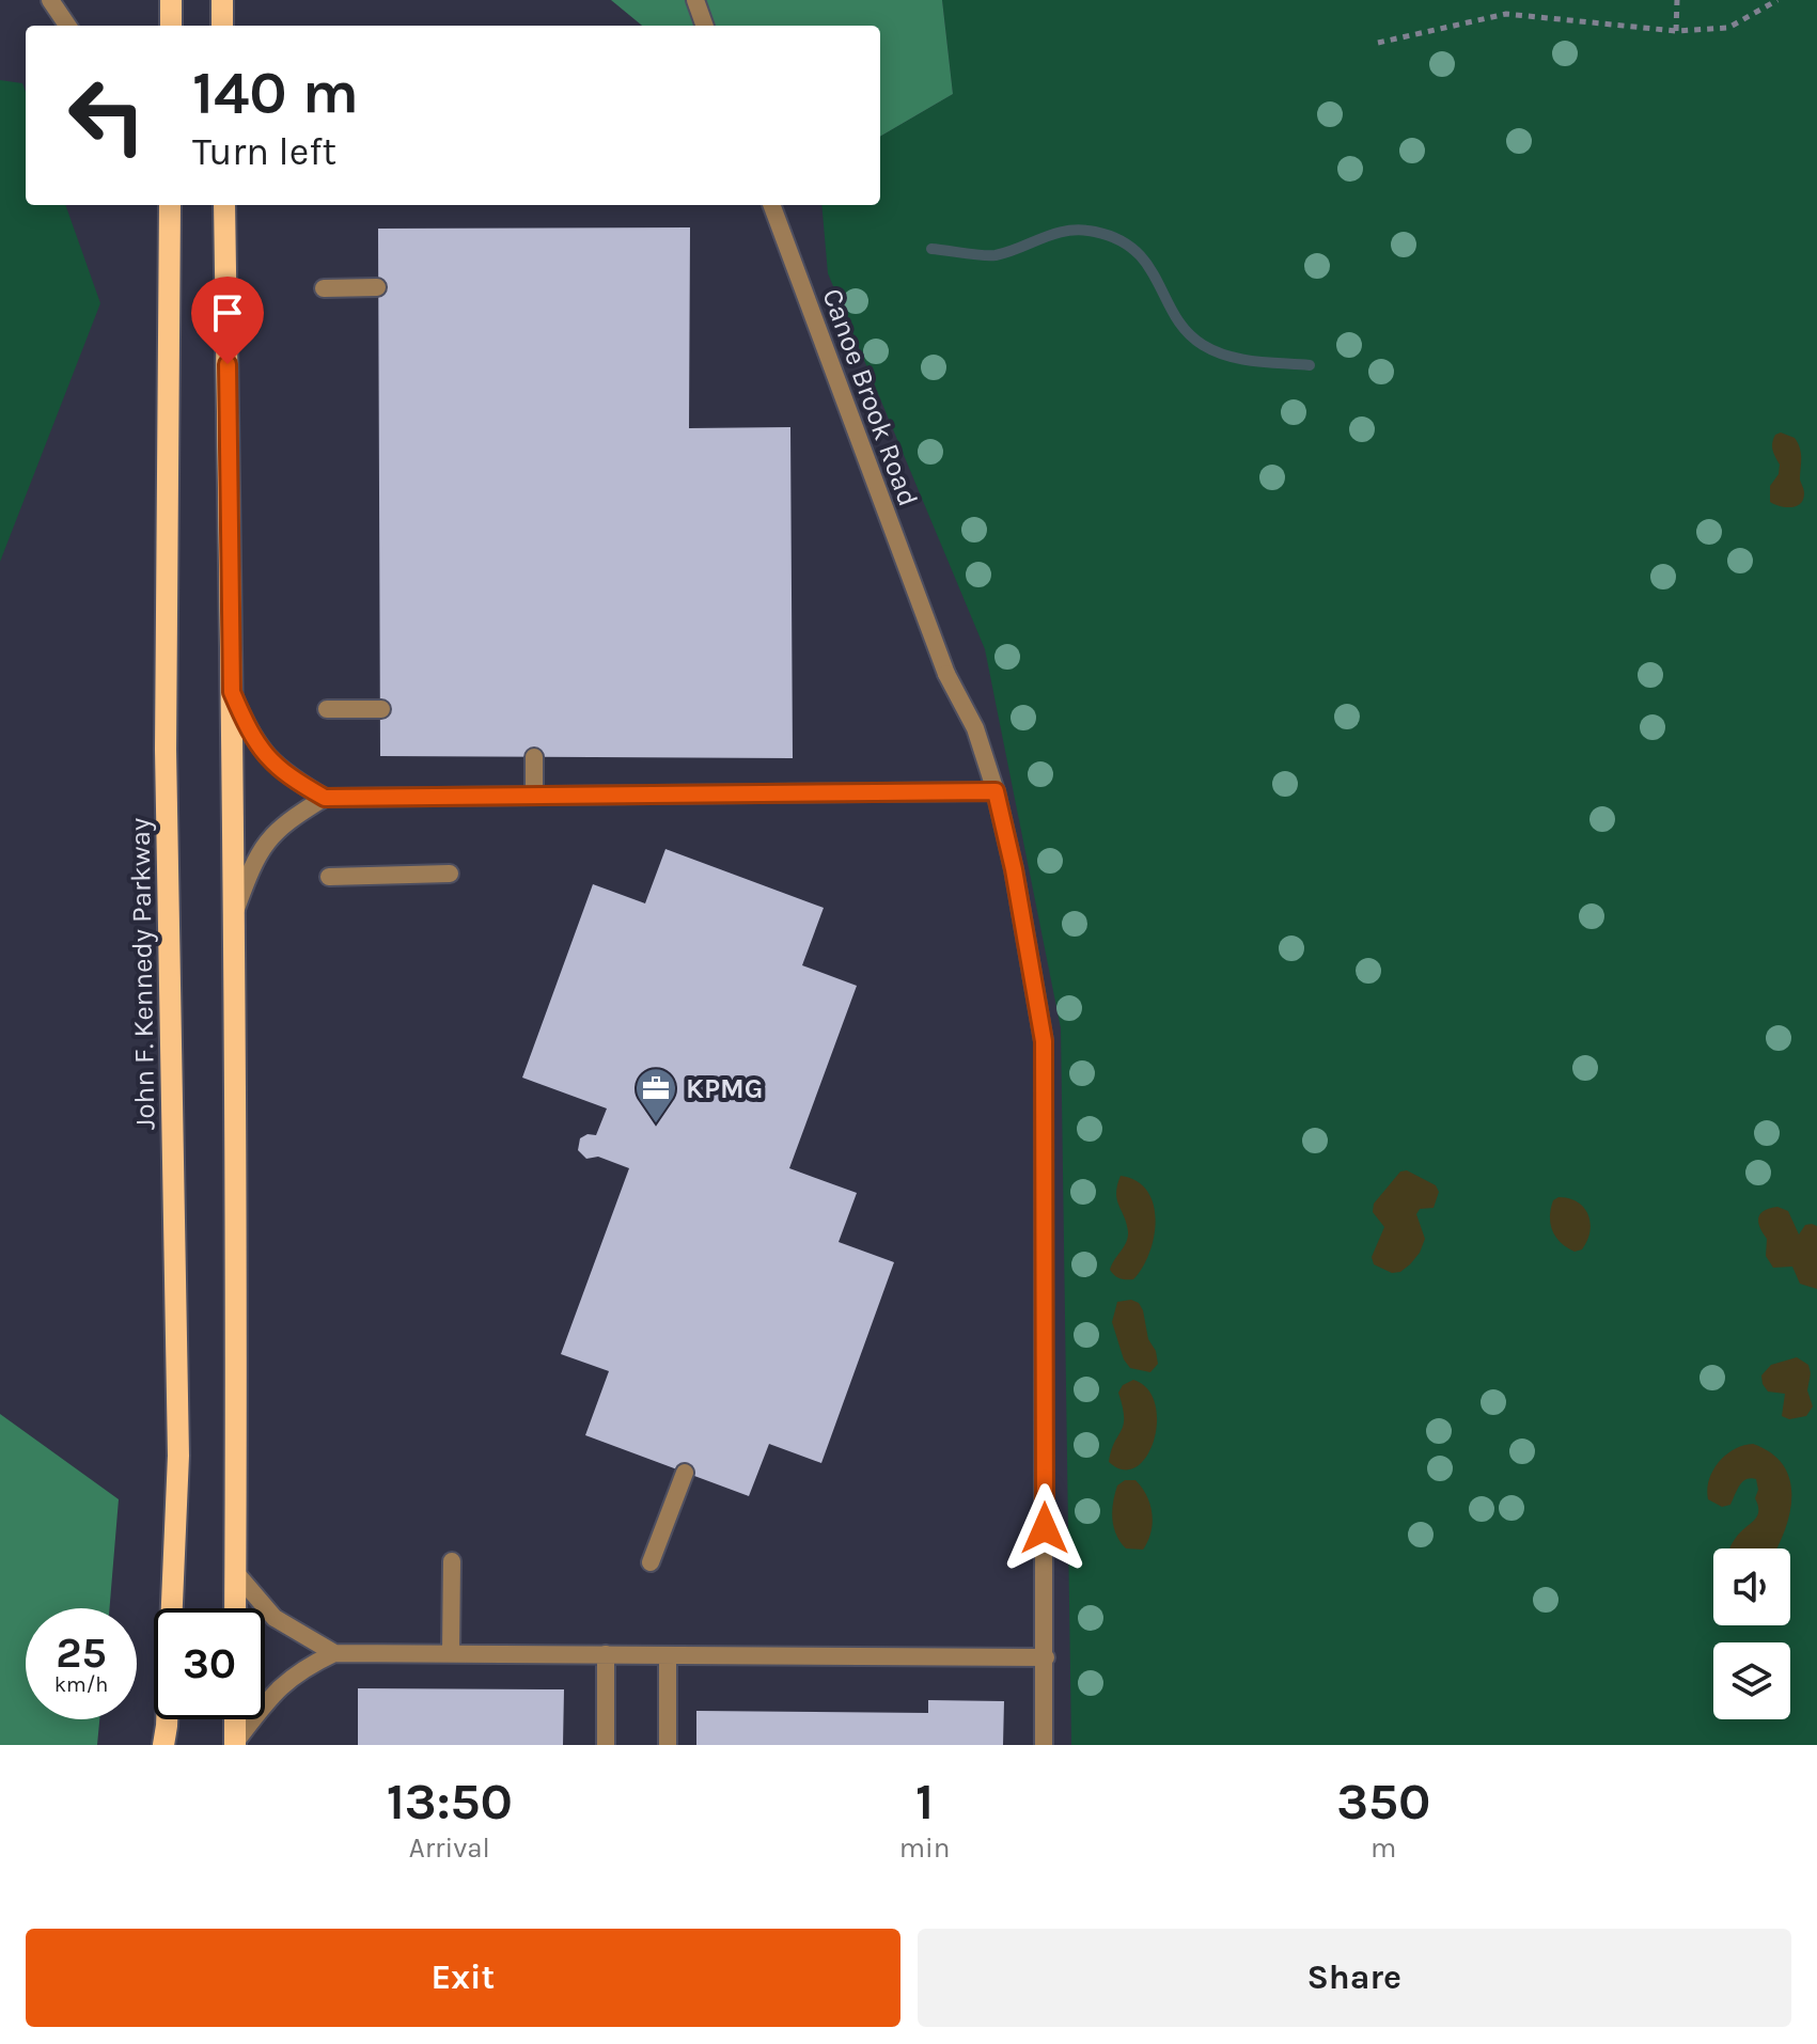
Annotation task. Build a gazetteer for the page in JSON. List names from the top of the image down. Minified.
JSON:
{"streets":{"main road":["John F. Kennedy Parkway"],"street":["Canoe Brook Road"]},"places":{"office":["KPMG"]},"page":{"turn":["140 m","Turn left"],"speed":"25 km/h","limit":"30","eta":["13:50","Arrival","1","min","350","m"],"buttons":["Exit","Share"]}}
